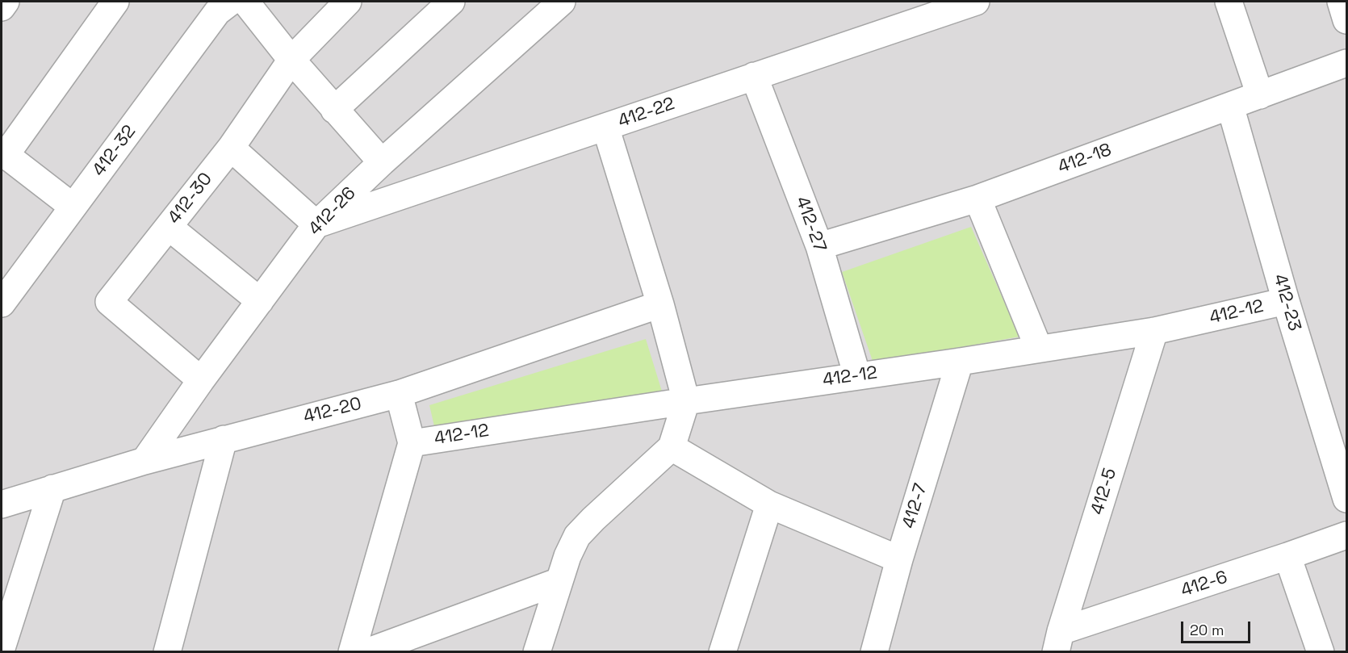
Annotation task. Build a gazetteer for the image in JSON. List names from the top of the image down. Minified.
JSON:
{"streets":{"street":["412-22","412-32","412-18","412-30","412-26","412-27","412-23","412-12","412-20","412-5","412-7","412-6"]},"crossings":[["412-22","412-26"],["412-22","412-27"],["412-18","412-27"],["412-18","412-23"],["412-30","412-26"],["412-26","412-20"],["412-27","412-12"],["412-23","412-12"],["412-12","412-5"],["412-12","412-7"],["412-5","412-6"]],"scale_bar":"20 m"}
